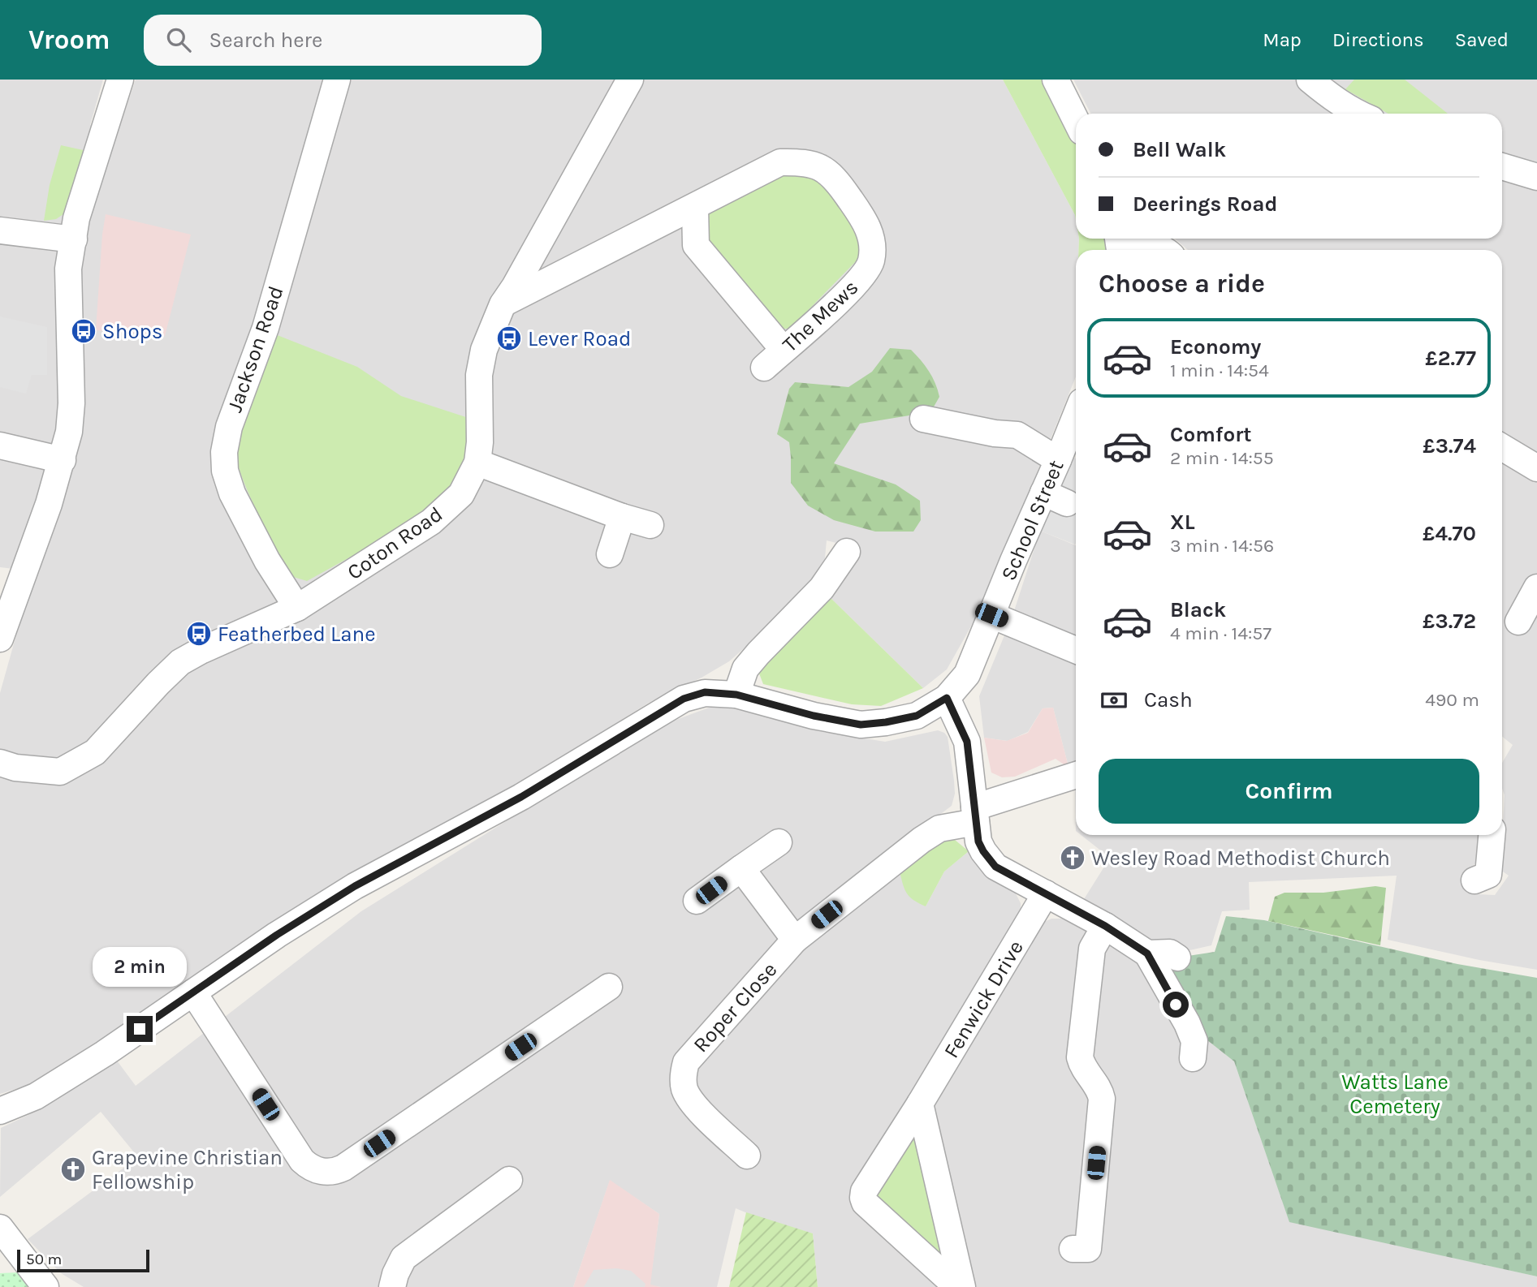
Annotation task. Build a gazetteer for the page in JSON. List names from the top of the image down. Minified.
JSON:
{"streets":{"street":["The Mews","Jackson Road","School Street","Coton Road","Fenwick Drive","Roper Close"]},"crossings":[["Jackson Road","Coton Road"]],"parks":["Watts Lane Cemetery"],"places":{"bus stop":["Shops","Lever Road","Featherbed Lane"],"church":["Wesley Road Methodist Church","Grapevine Christian Fellowship"]},"scale_bar":"50 m","page":{"header":"Vroom","search":"Search here","nav":["Map","Directions","Saved"],"banner":["Bell Walk","Deerings Road"],"heading":"Choose a ride","list":[{"name":"Economy","note":"1 min · 14:54","value":"£2.77"},{"name":"Comfort","note":"2 min · 14:55","value":"£3.74"},{"name":"XL","note":"3 min · 14:56","value":"£4.70"},{"name":"Black","note":"4 min · 14:57","value":"£3.72"}],"pay":["Cash","490 m"],"buttons":"Confirm","bubble":"2 min","scale":"50 m"}}
